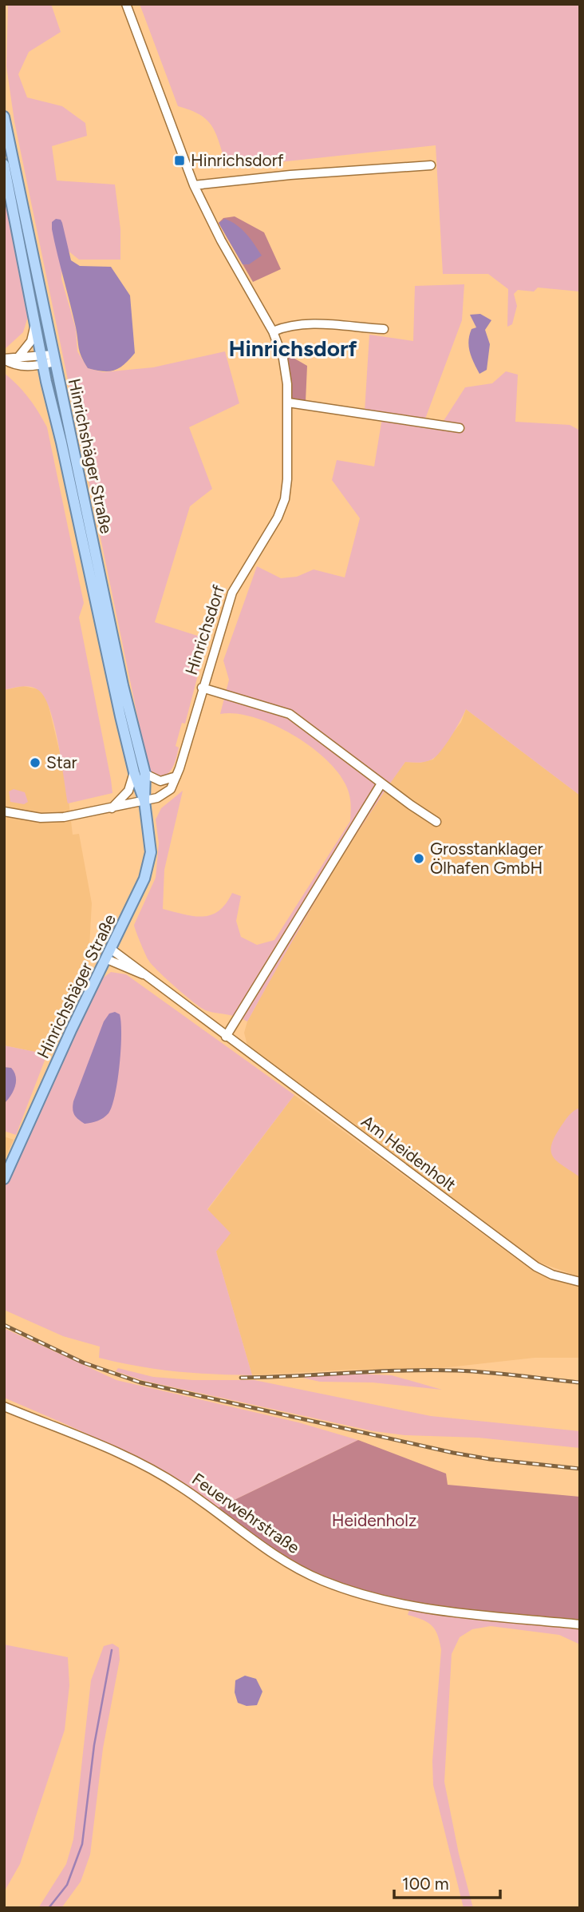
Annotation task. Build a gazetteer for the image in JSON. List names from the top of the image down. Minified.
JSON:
{"streets":{"main road":["Hinrichshäger Straße"],"street":["Hinrichsdorf","Am Heidenholt","Feuerwehrstraße"]},"crossings":[["Hinrichshäger Straße","Hinrichsdorf"],["Hinrichshäger Straße","Am Heidenholt"]],"districts":["Hinrichsdorf"],"parks":["Heidenholz"],"places":{"transit":["Hinrichsdorf"],"other":["Star","Grosstanklager Ölhafen GmbH"]},"scale_bar":"100 m"}
